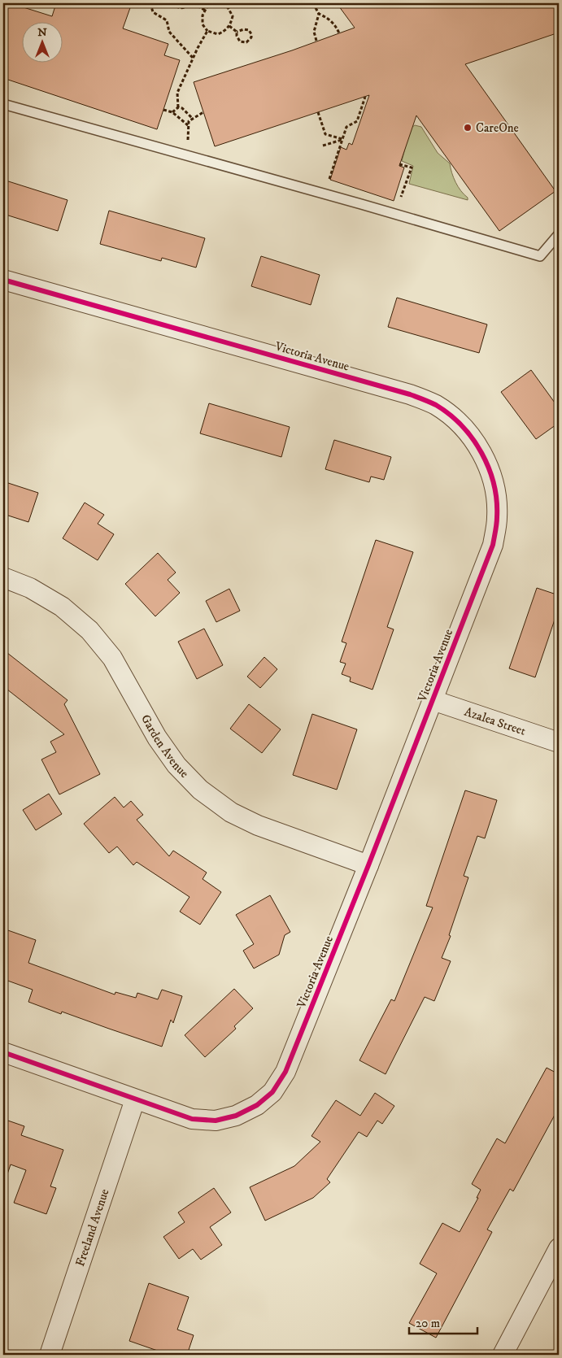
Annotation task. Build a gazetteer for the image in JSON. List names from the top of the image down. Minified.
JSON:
{"streets":{"street":["Victoria Avenue","Azalea Street","Garden Avenue","Freeland Avenue"]},"crossings":[["Victoria Avenue","Azalea Street"],["Victoria Avenue","Garden Avenue"],["Victoria Avenue","Freeland Avenue"]],"places":["CareOne"],"scale_bar":"20 m","north":"top"}
